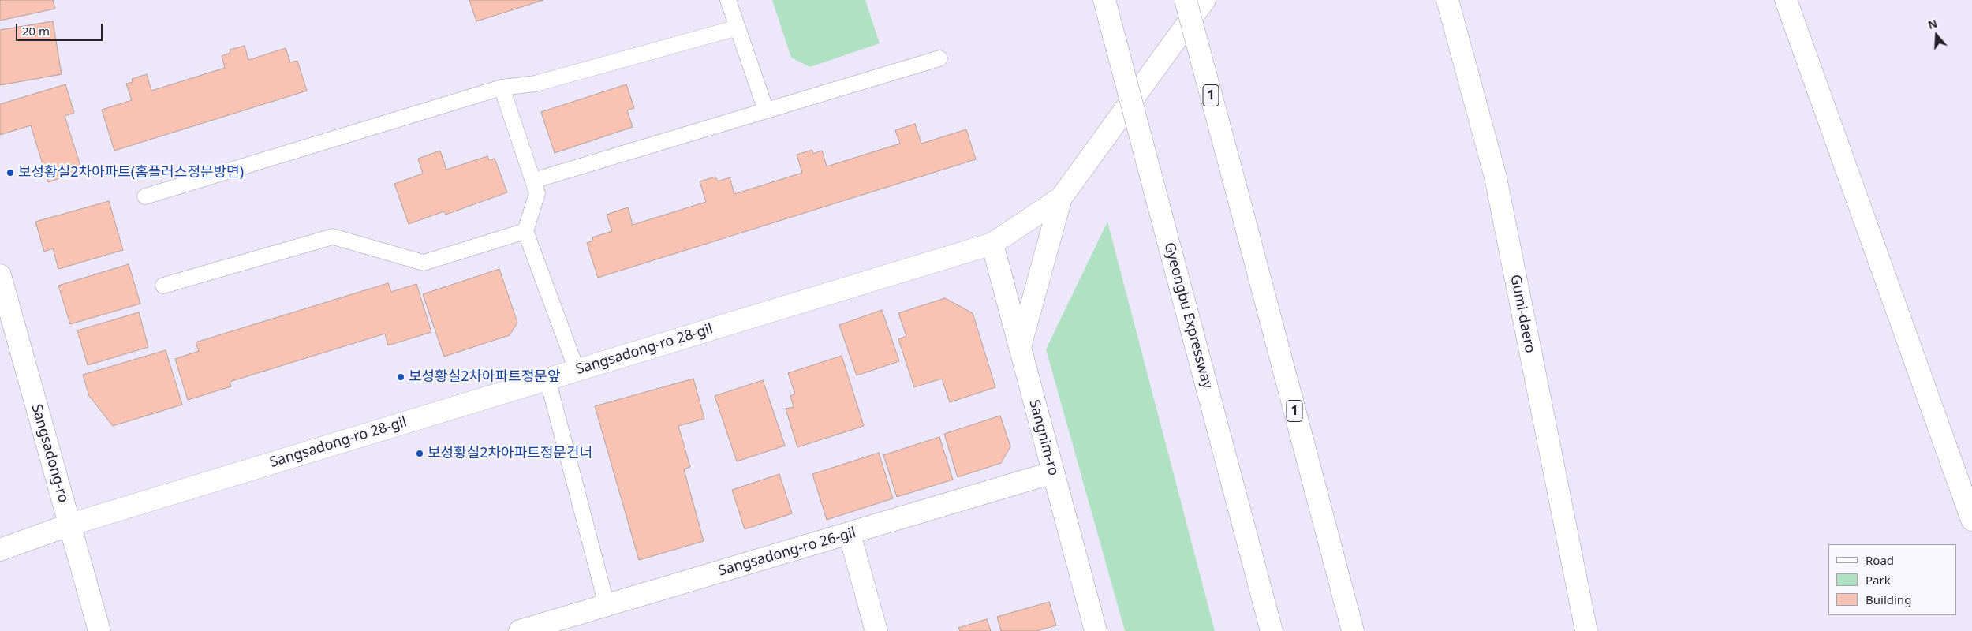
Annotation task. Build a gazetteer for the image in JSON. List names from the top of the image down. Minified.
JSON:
{"streets":{"main road":["1","Gumi-daero","Gyeongbu Expressway","Sangsadong-ro 28-gil","Sangnim-ro","Sangsadong-ro","Sangsadong-ro 26-gil"]},"crossings":[["Sangsadong-ro 28-gil","Sangnim-ro"],["Sangsadong-ro 28-gil","Sangsadong-ro"],["Sangnim-ro","Sangsadong-ro 26-gil"]],"places":["보성황실2차아파트(홈플러스정문방면)","보성황실2차아파트정문앞","보성황실2차아파트정문건너"],"legend":["Road","Park","Building"],"scale_bar":"20 m","north":"top"}
